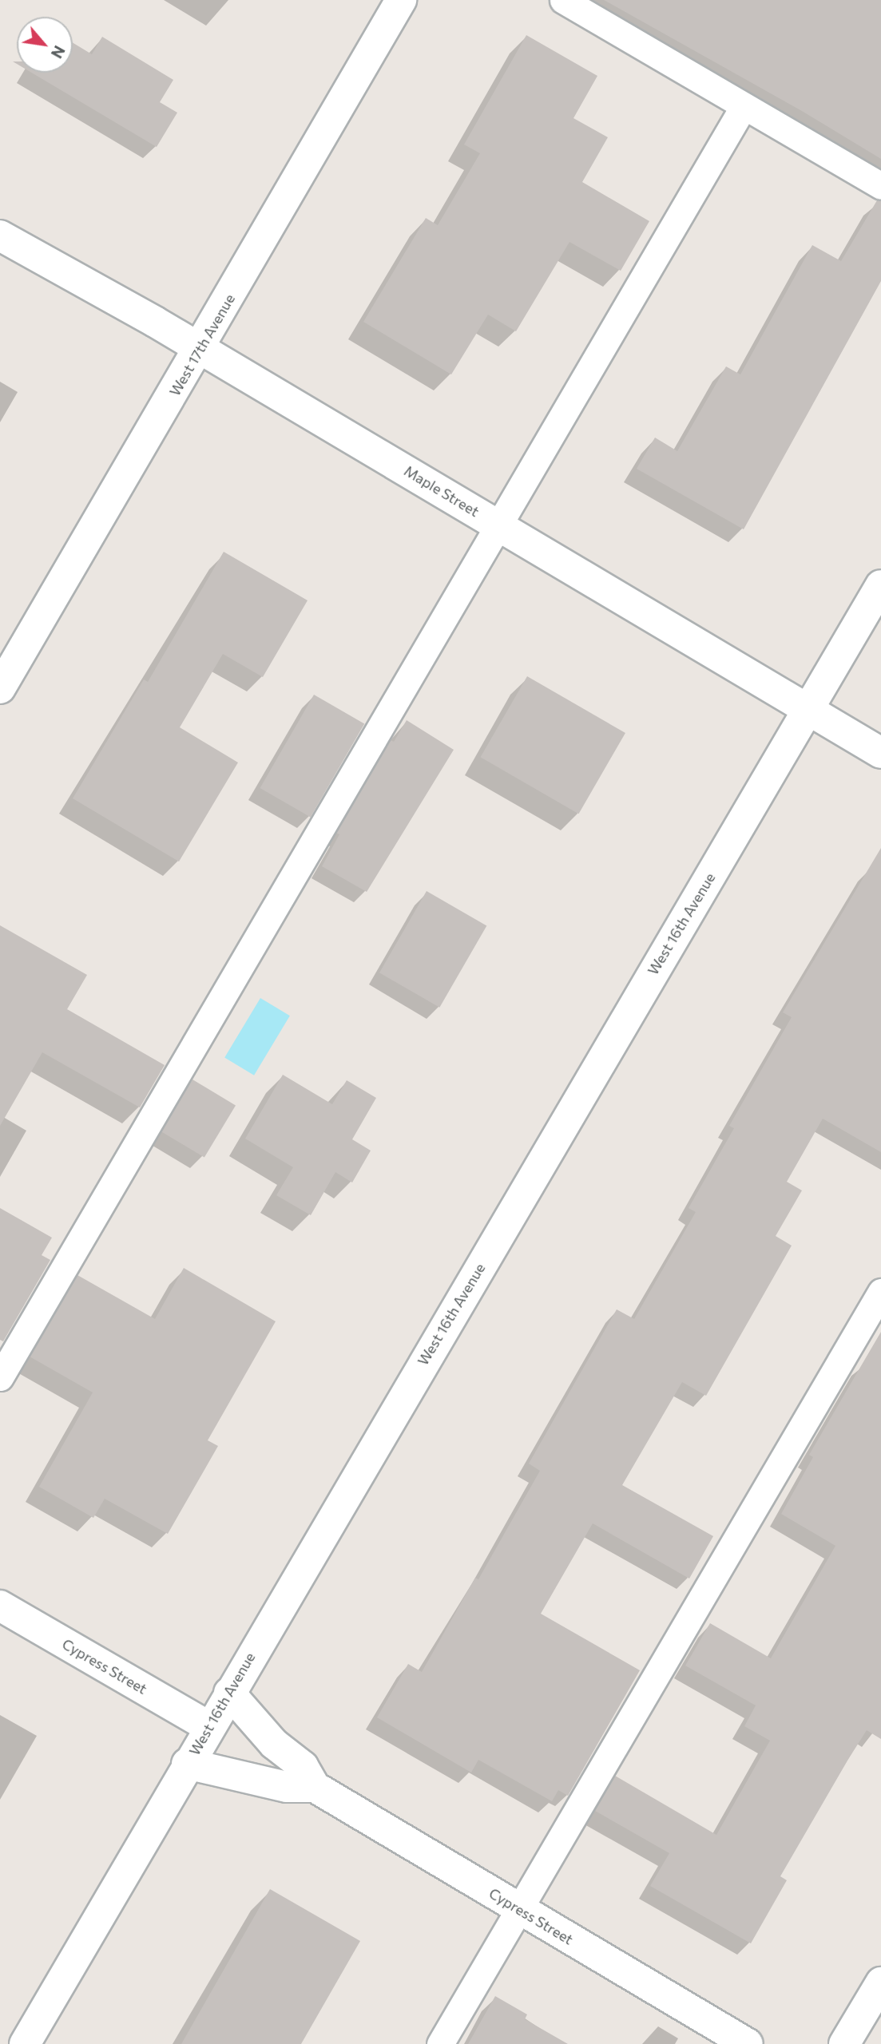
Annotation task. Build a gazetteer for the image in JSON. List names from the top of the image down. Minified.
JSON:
{"streets":{"street":["West 17th Avenue","Maple Street","West 16th Avenue","Cypress Street"]},"crossings":[["West 17th Avenue","Maple Street"],["Maple Street","West 16th Avenue"],["West 16th Avenue","Cypress Street"]],"north":"bottom right"}
